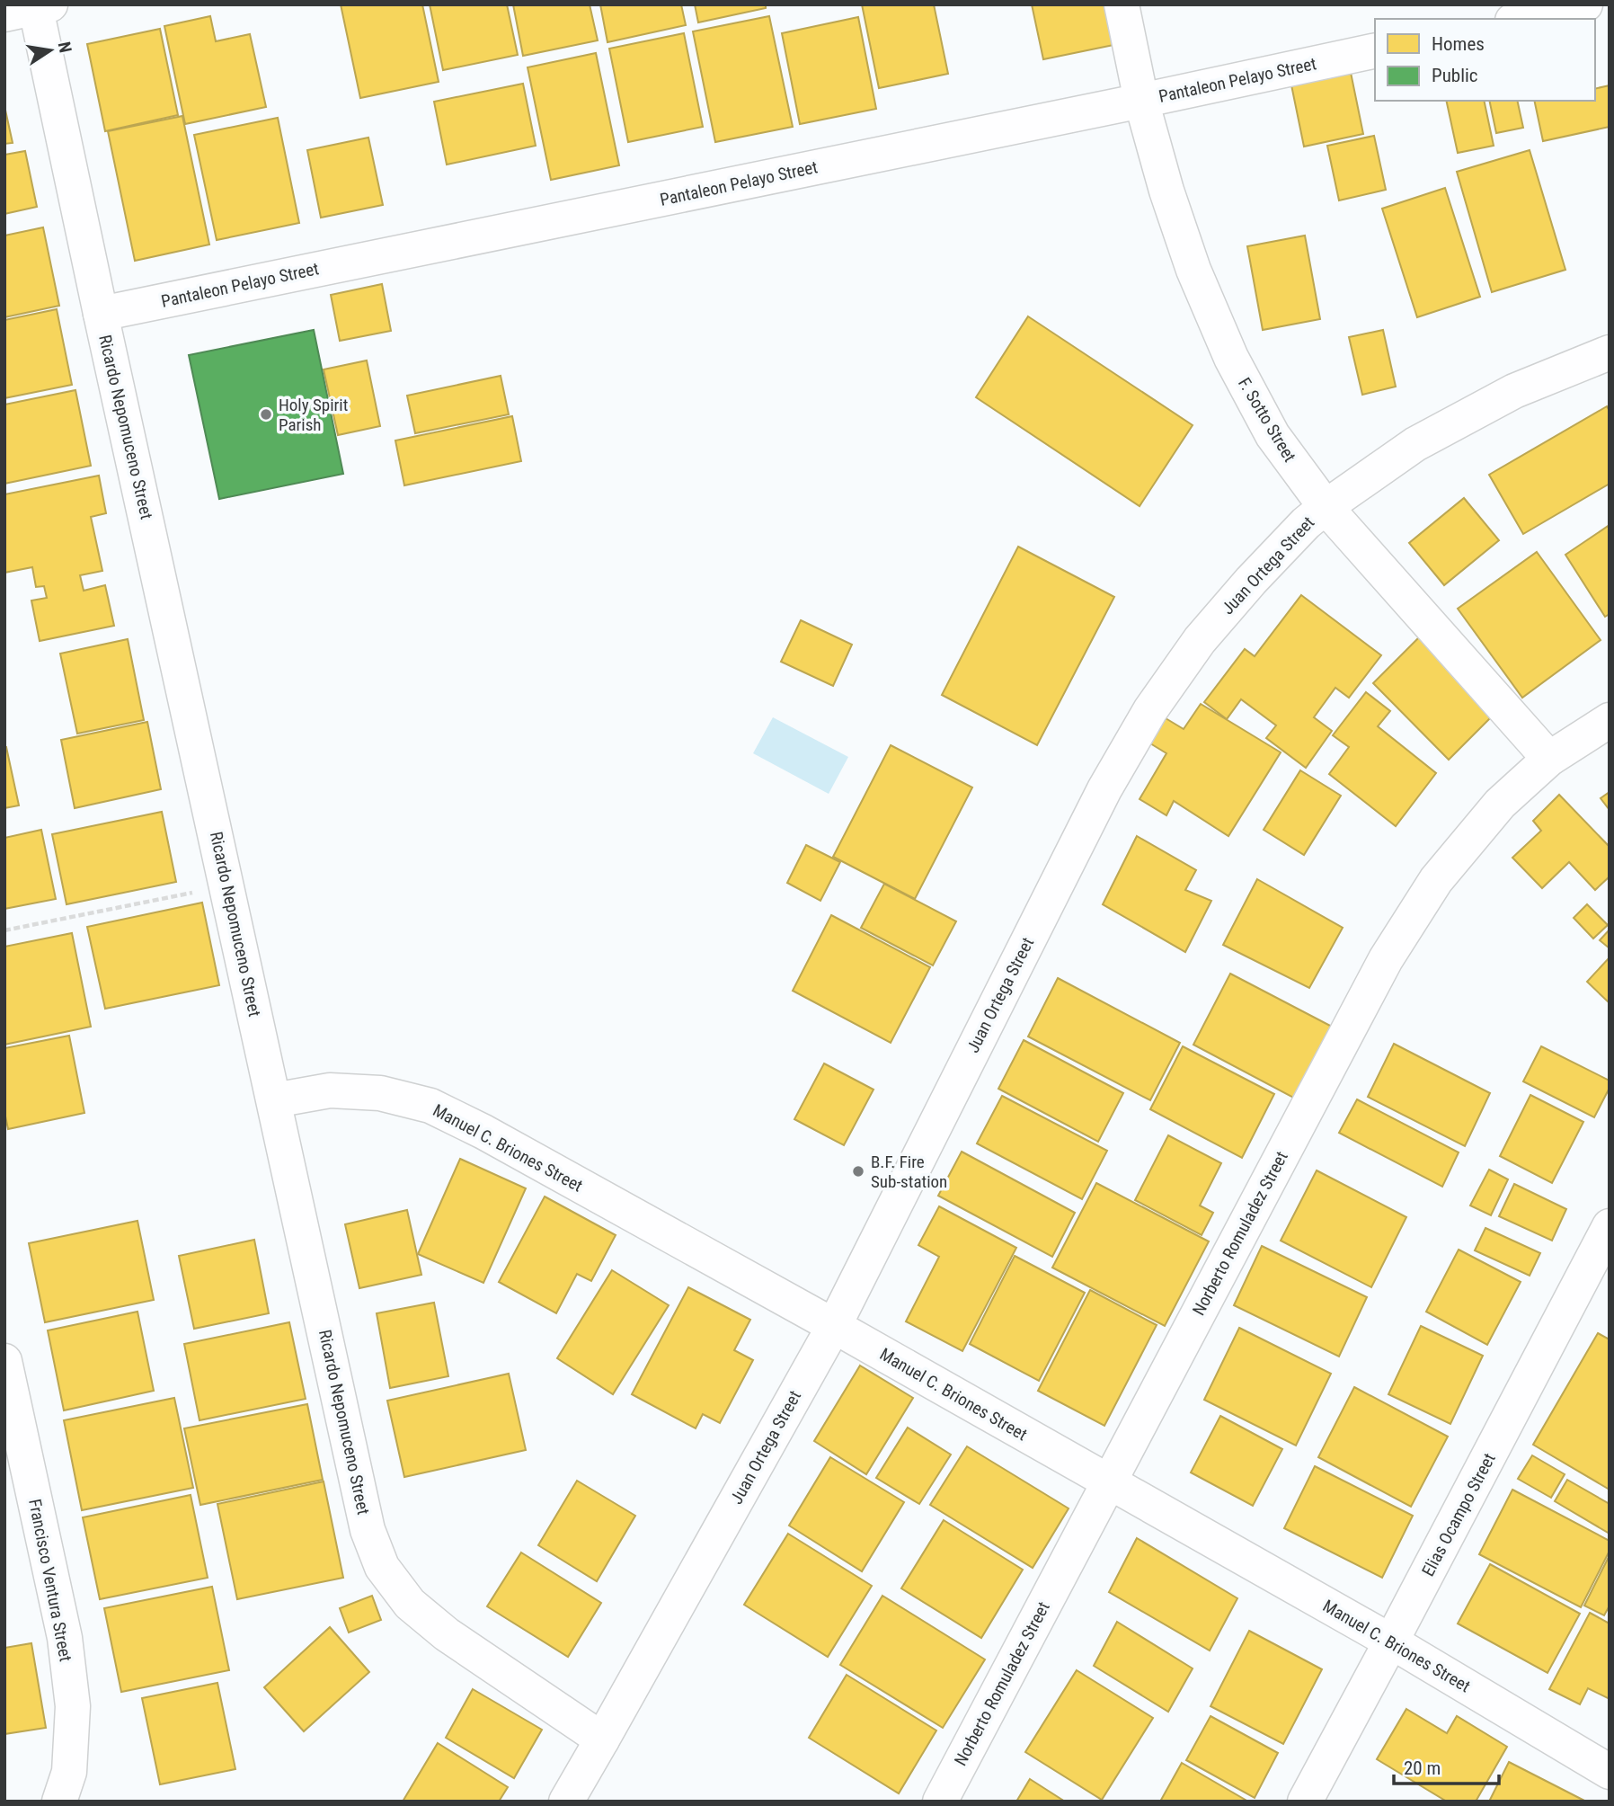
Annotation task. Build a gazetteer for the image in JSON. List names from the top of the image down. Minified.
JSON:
{"streets":{"street":["Pantaleon Pelayo Street","F. Sotto Street","Ricardo Nepomuceno Street","Juan Ortega Street","Manuel C. Briones Street","Norberto Romuladez Street","Elias Ocampo Street","Francisco Ventura Street"]},"crossings":[["Pantaleon Pelayo Street","F. Sotto Street"],["Pantaleon Pelayo Street","Ricardo Nepomuceno Street"],["F. Sotto Street","Juan Ortega Street"],["F. Sotto Street","Norberto Romuladez Street"],["Ricardo Nepomuceno Street","Juan Ortega Street"],["Ricardo Nepomuceno Street","Manuel C. Briones Street"],["Juan Ortega Street","Manuel C. Briones Street"],["Manuel C. Briones Street","Norberto Romuladez Street"],["Manuel C. Briones Street","Elias Ocampo Street"]],"places":["Holy Spirit Parish","B.F. Fire Sub-station"],"legend":["Homes","Public"],"scale_bar":"20 m","north":"right"}
